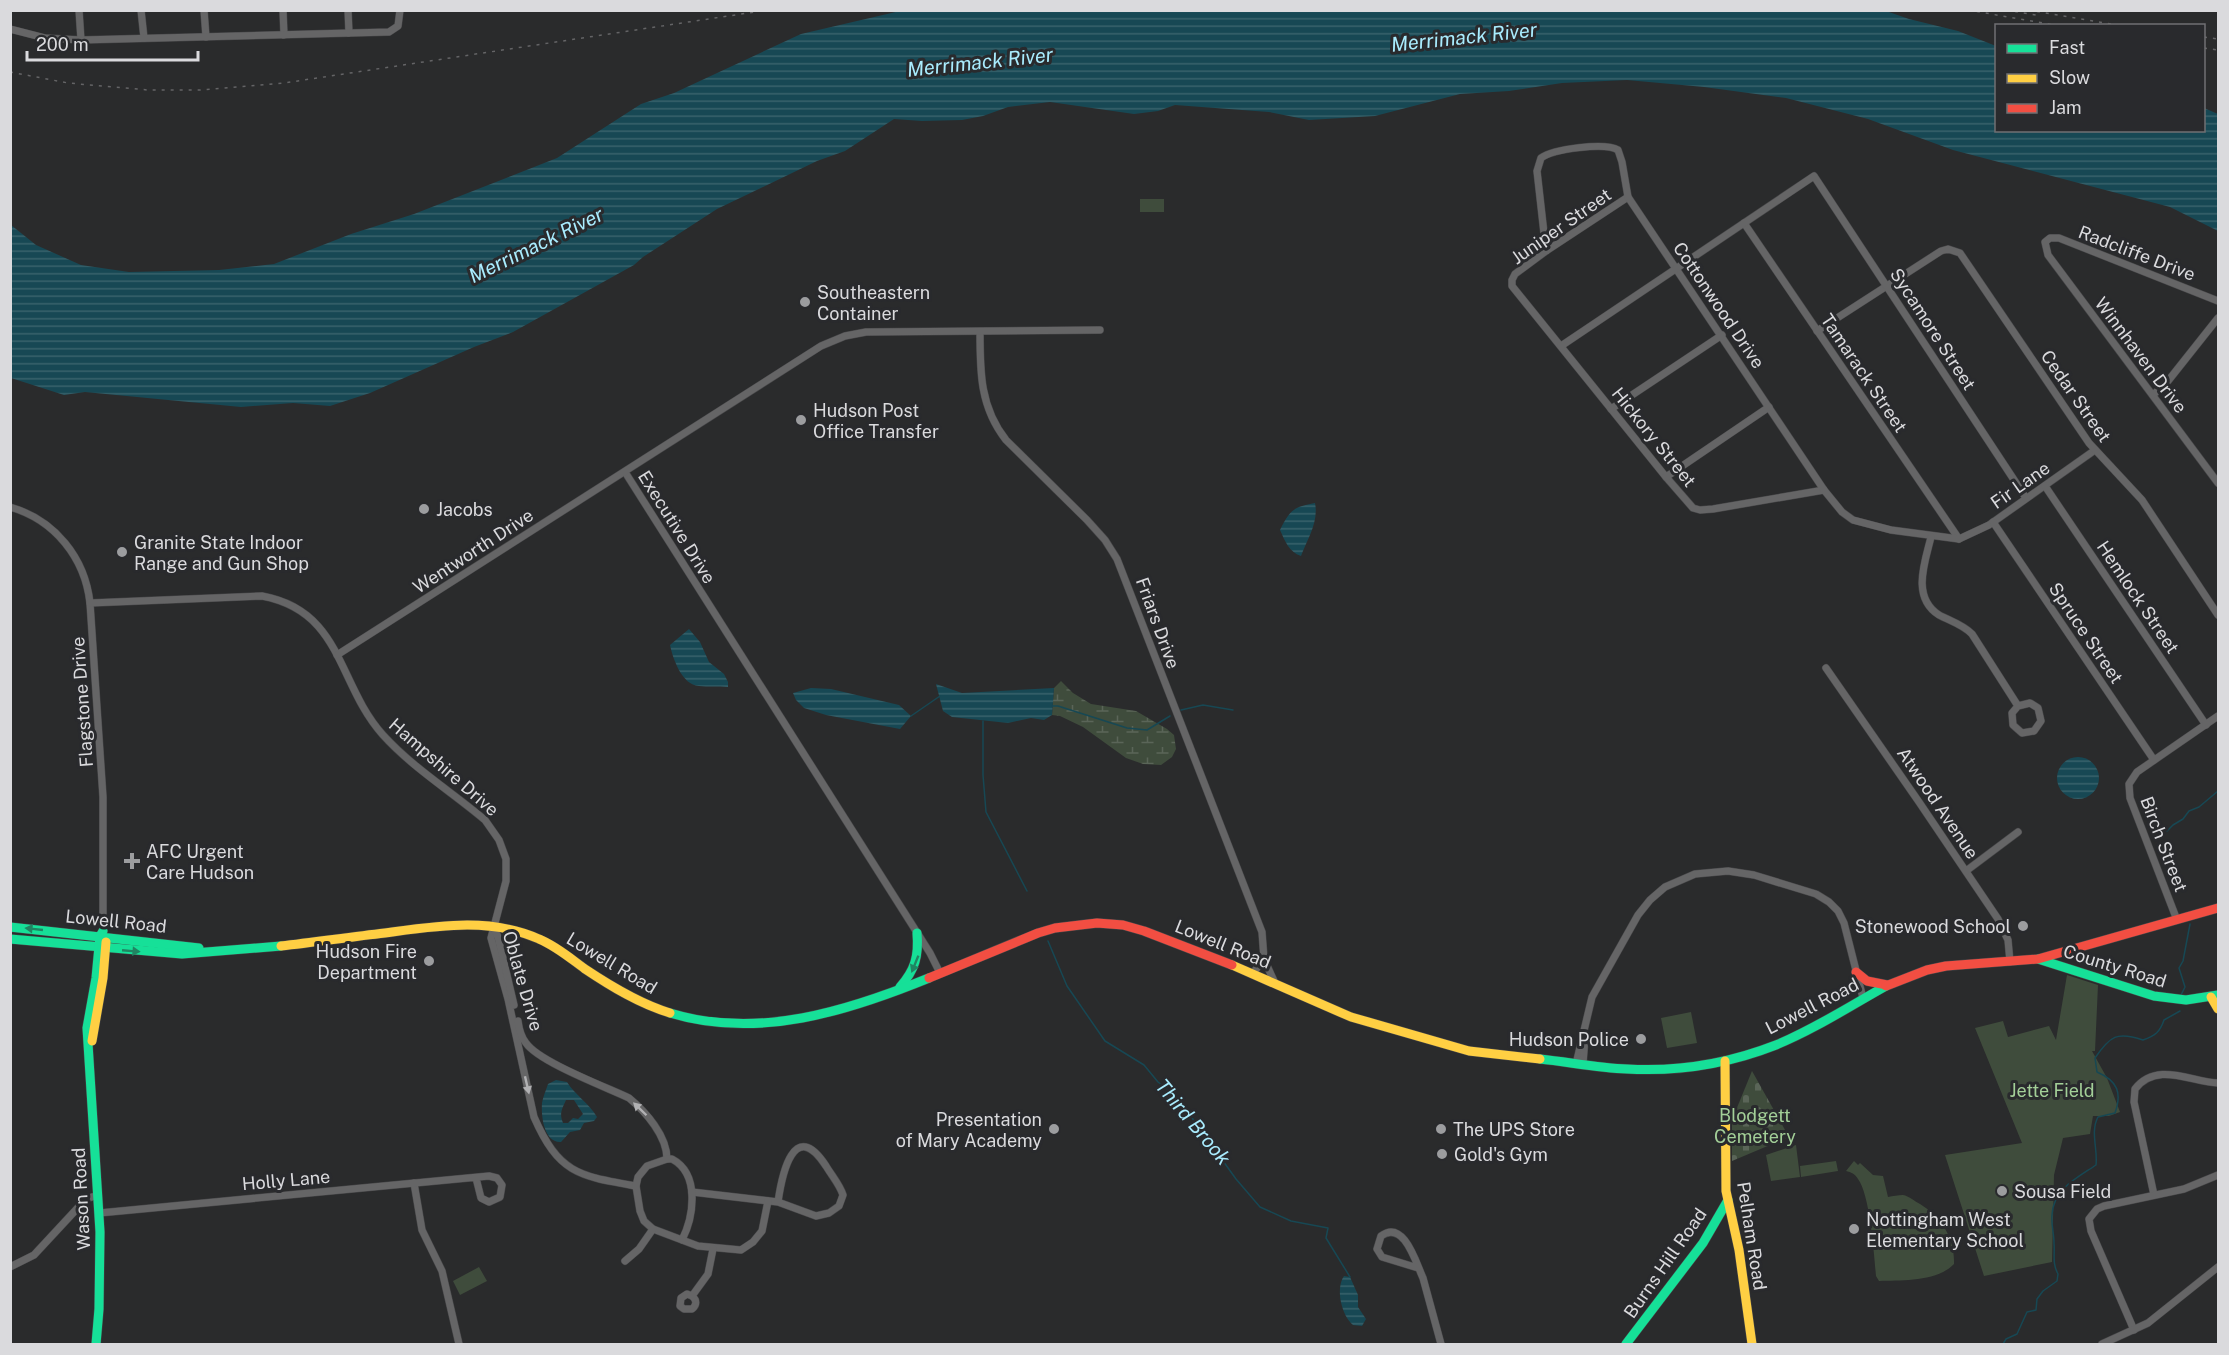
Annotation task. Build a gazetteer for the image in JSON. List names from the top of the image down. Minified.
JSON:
{"streets":{"main road":["Lowell Road","County Road","Wason Road","Pelham Road","Burns Hill Road"],"street":["Juniper Street","Radcliffe Drive","Cottonwood Drive","Sycamore Street","Winnhaven Drive","Tamarack Street","Cedar Street","Hickory Street","Fir Lane","Executive Drive","Wentworth Drive","Hemlock Street","Friars Drive","Spruce Street","Flagstone Drive","Hampshire Drive","Atwood Avenue","Birch Street","Oblate Drive","Holly Lane"]},"crossings":[["Juniper Street","Cottonwood Drive"],["Juniper Street","Hickory Street"],["Radcliffe Drive","Winnhaven Drive"],["Cottonwood Drive","Tamarack Street"],["Cottonwood Drive","Hickory Street"],["Cottonwood Drive","Fir Lane"],["Sycamore Street","Tamarack Street"],["Sycamore Street","Cedar Street"],["Sycamore Street","Fir Lane"],["Tamarack Street","Fir Lane"],["Cedar Street","Fir Lane"],["Fir Lane","Hemlock Street"],["Fir Lane","Spruce Street"],["Executive Drive","Wentworth Drive"],["Executive Drive","Friars Drive"],["Executive Drive","Lowell Road"],["Wentworth Drive","Hampshire Drive"],["Hemlock Street","Birch Street"],["Friars Drive","Lowell Road"],["Spruce Street","Birch Street"],["Flagstone Drive","Hampshire Drive"],["Flagstone Drive","Lowell Road"],["Flagstone Drive","Wason Road"],["Hampshire Drive","Lowell Road"],["Hampshire Drive","Oblate Drive"],["Atwood Avenue","Lowell Road"],["Birch Street","Lowell Road"],["Lowell Road","County Road"],["Lowell Road","Oblate Drive"],["Lowell Road","Wason Road"],["Lowell Road","Pelham Road"],["Holly Lane","Wason Road"],["Pelham Road","Burns Hill Road"]],"water":["Merrimack River","Third Brook"],"parks":["Jette Field","Blodgett Cemetery"],"places":{"other":["Southeastern Container","Hudson Post Office Transfer","Jacobs","Granite State Indoor Range and Gun Shop","Stonewood School","Hudson Fire Department","Hudson Police","Presentation of Mary Academy","The UPS Store","Gold's Gym","Sousa Field","Nottingham West Elementary School"],"health":["AFC Urgent Care Hudson"]},"legend":["Fast","Slow","Jam"],"scale_bar":"200 m"}
